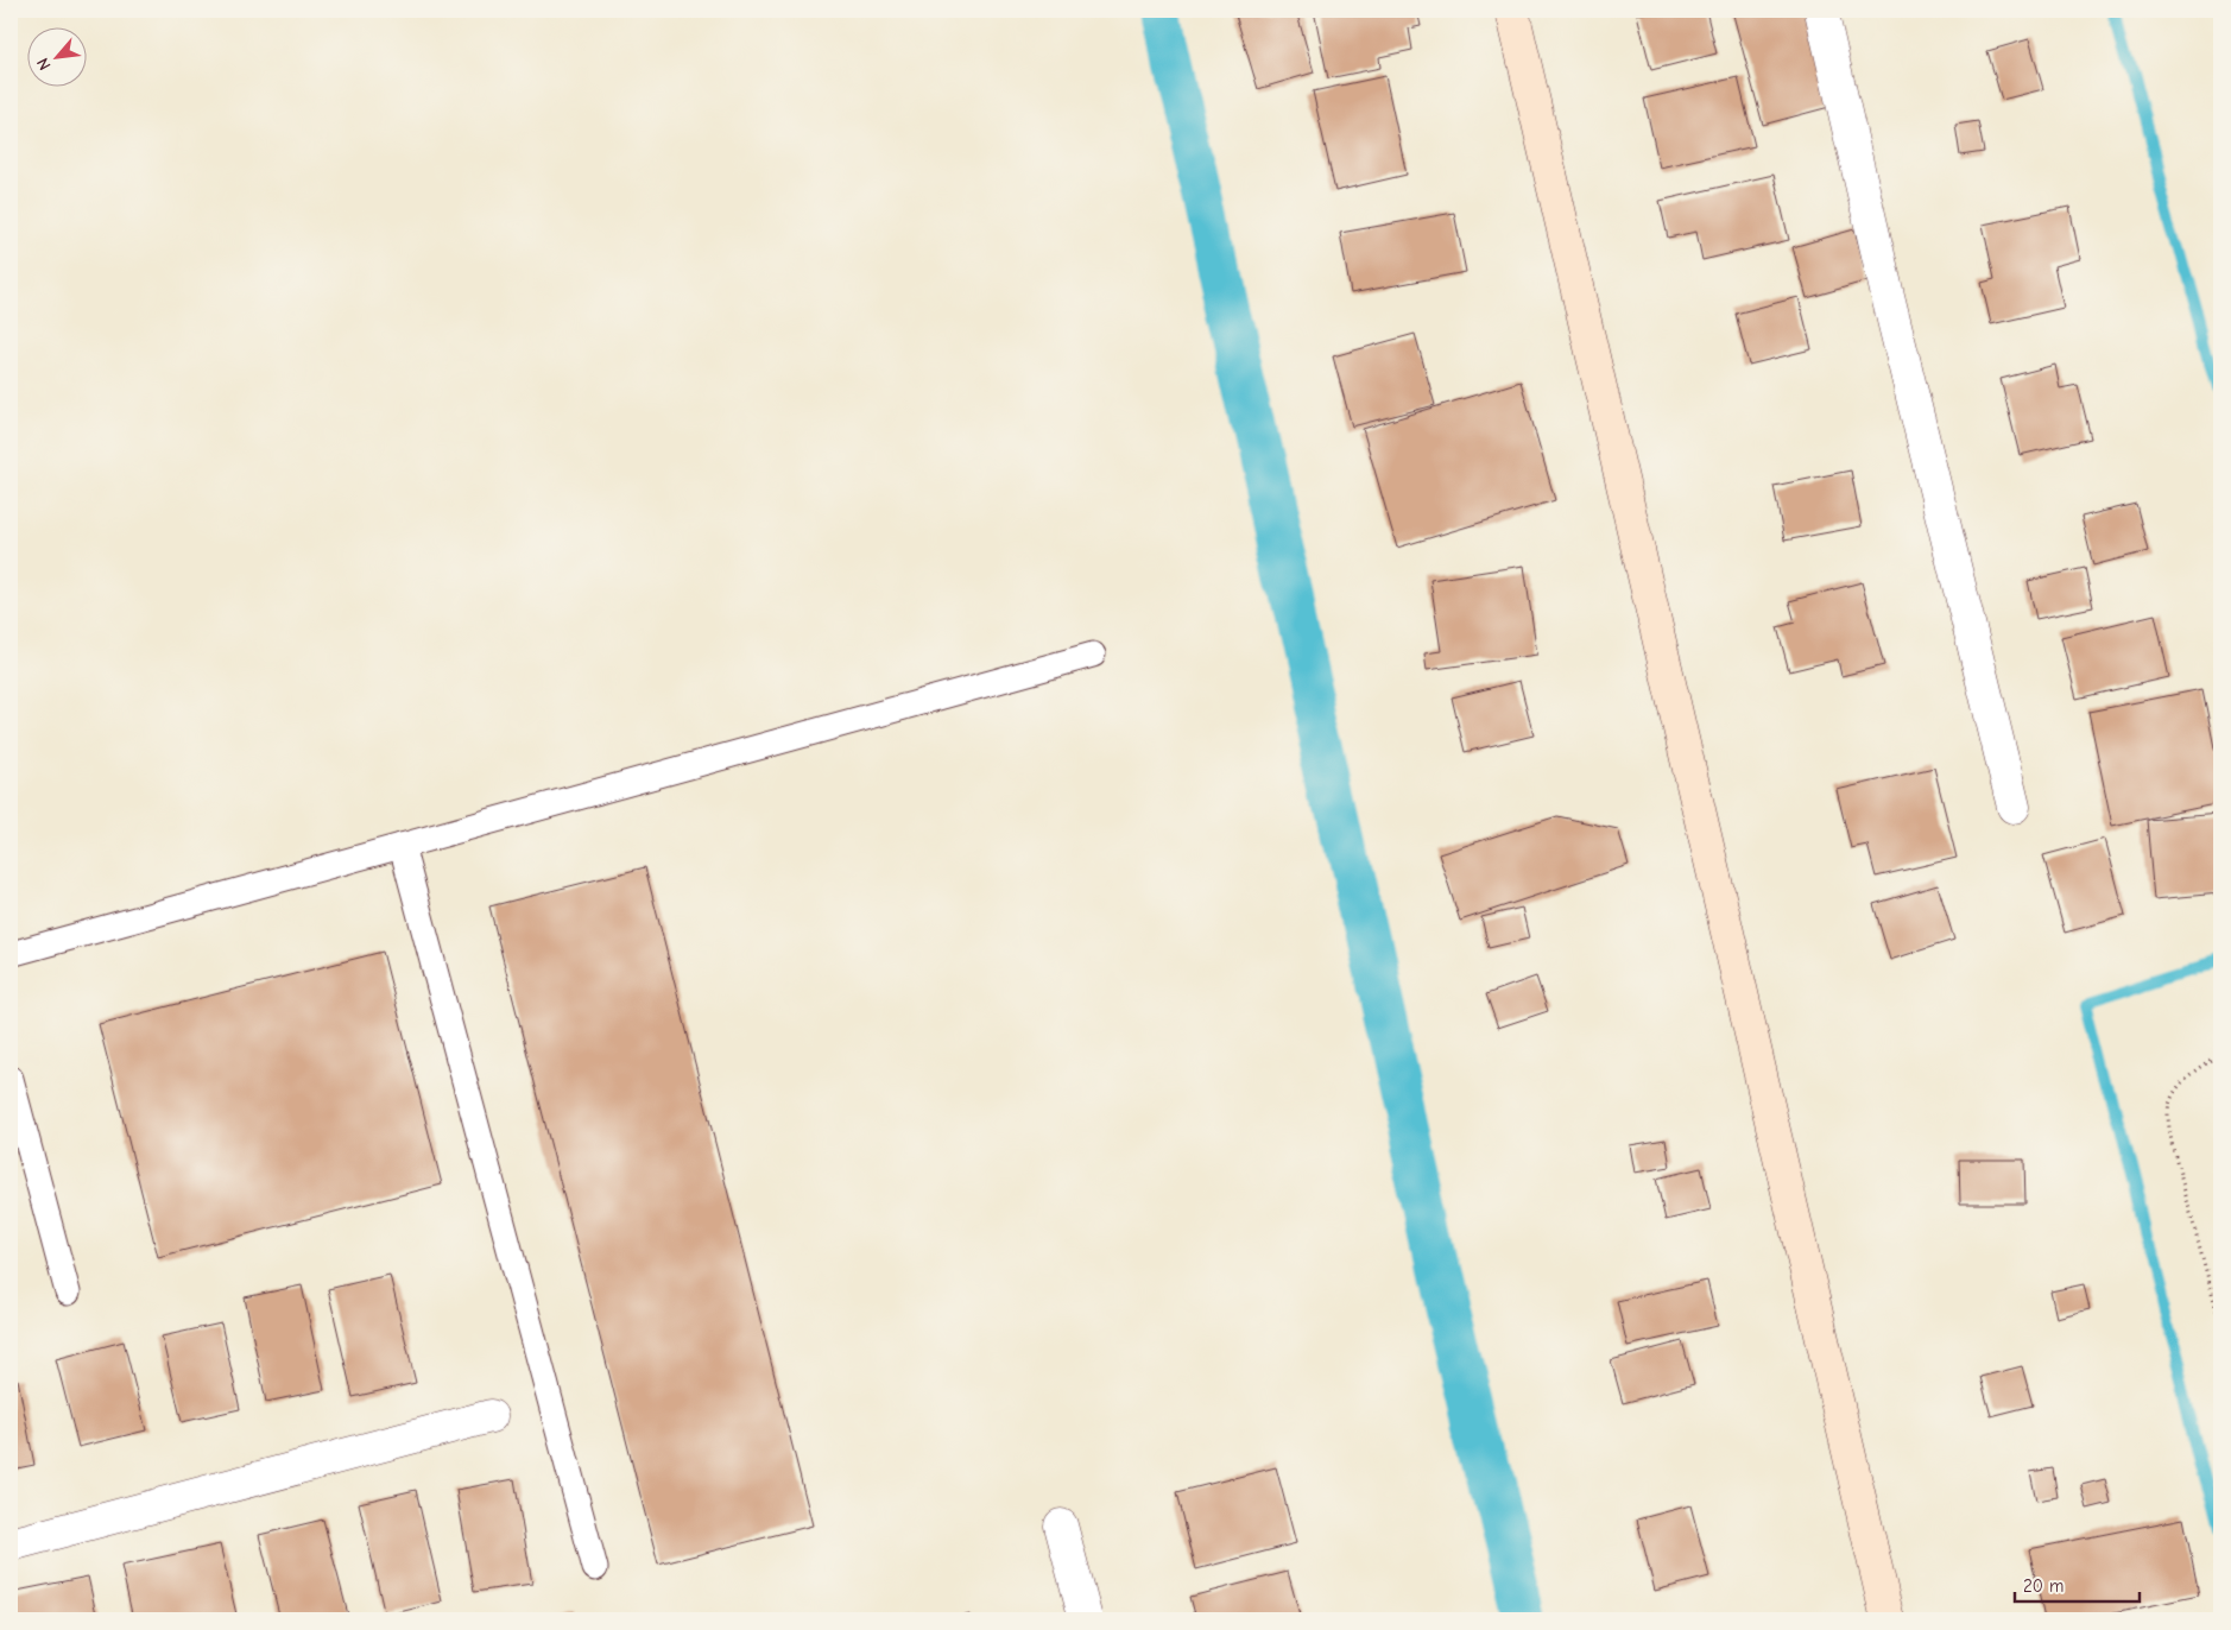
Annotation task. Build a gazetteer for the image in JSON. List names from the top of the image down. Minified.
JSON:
{"scale_bar":"20 m","north":"bottom left"}
